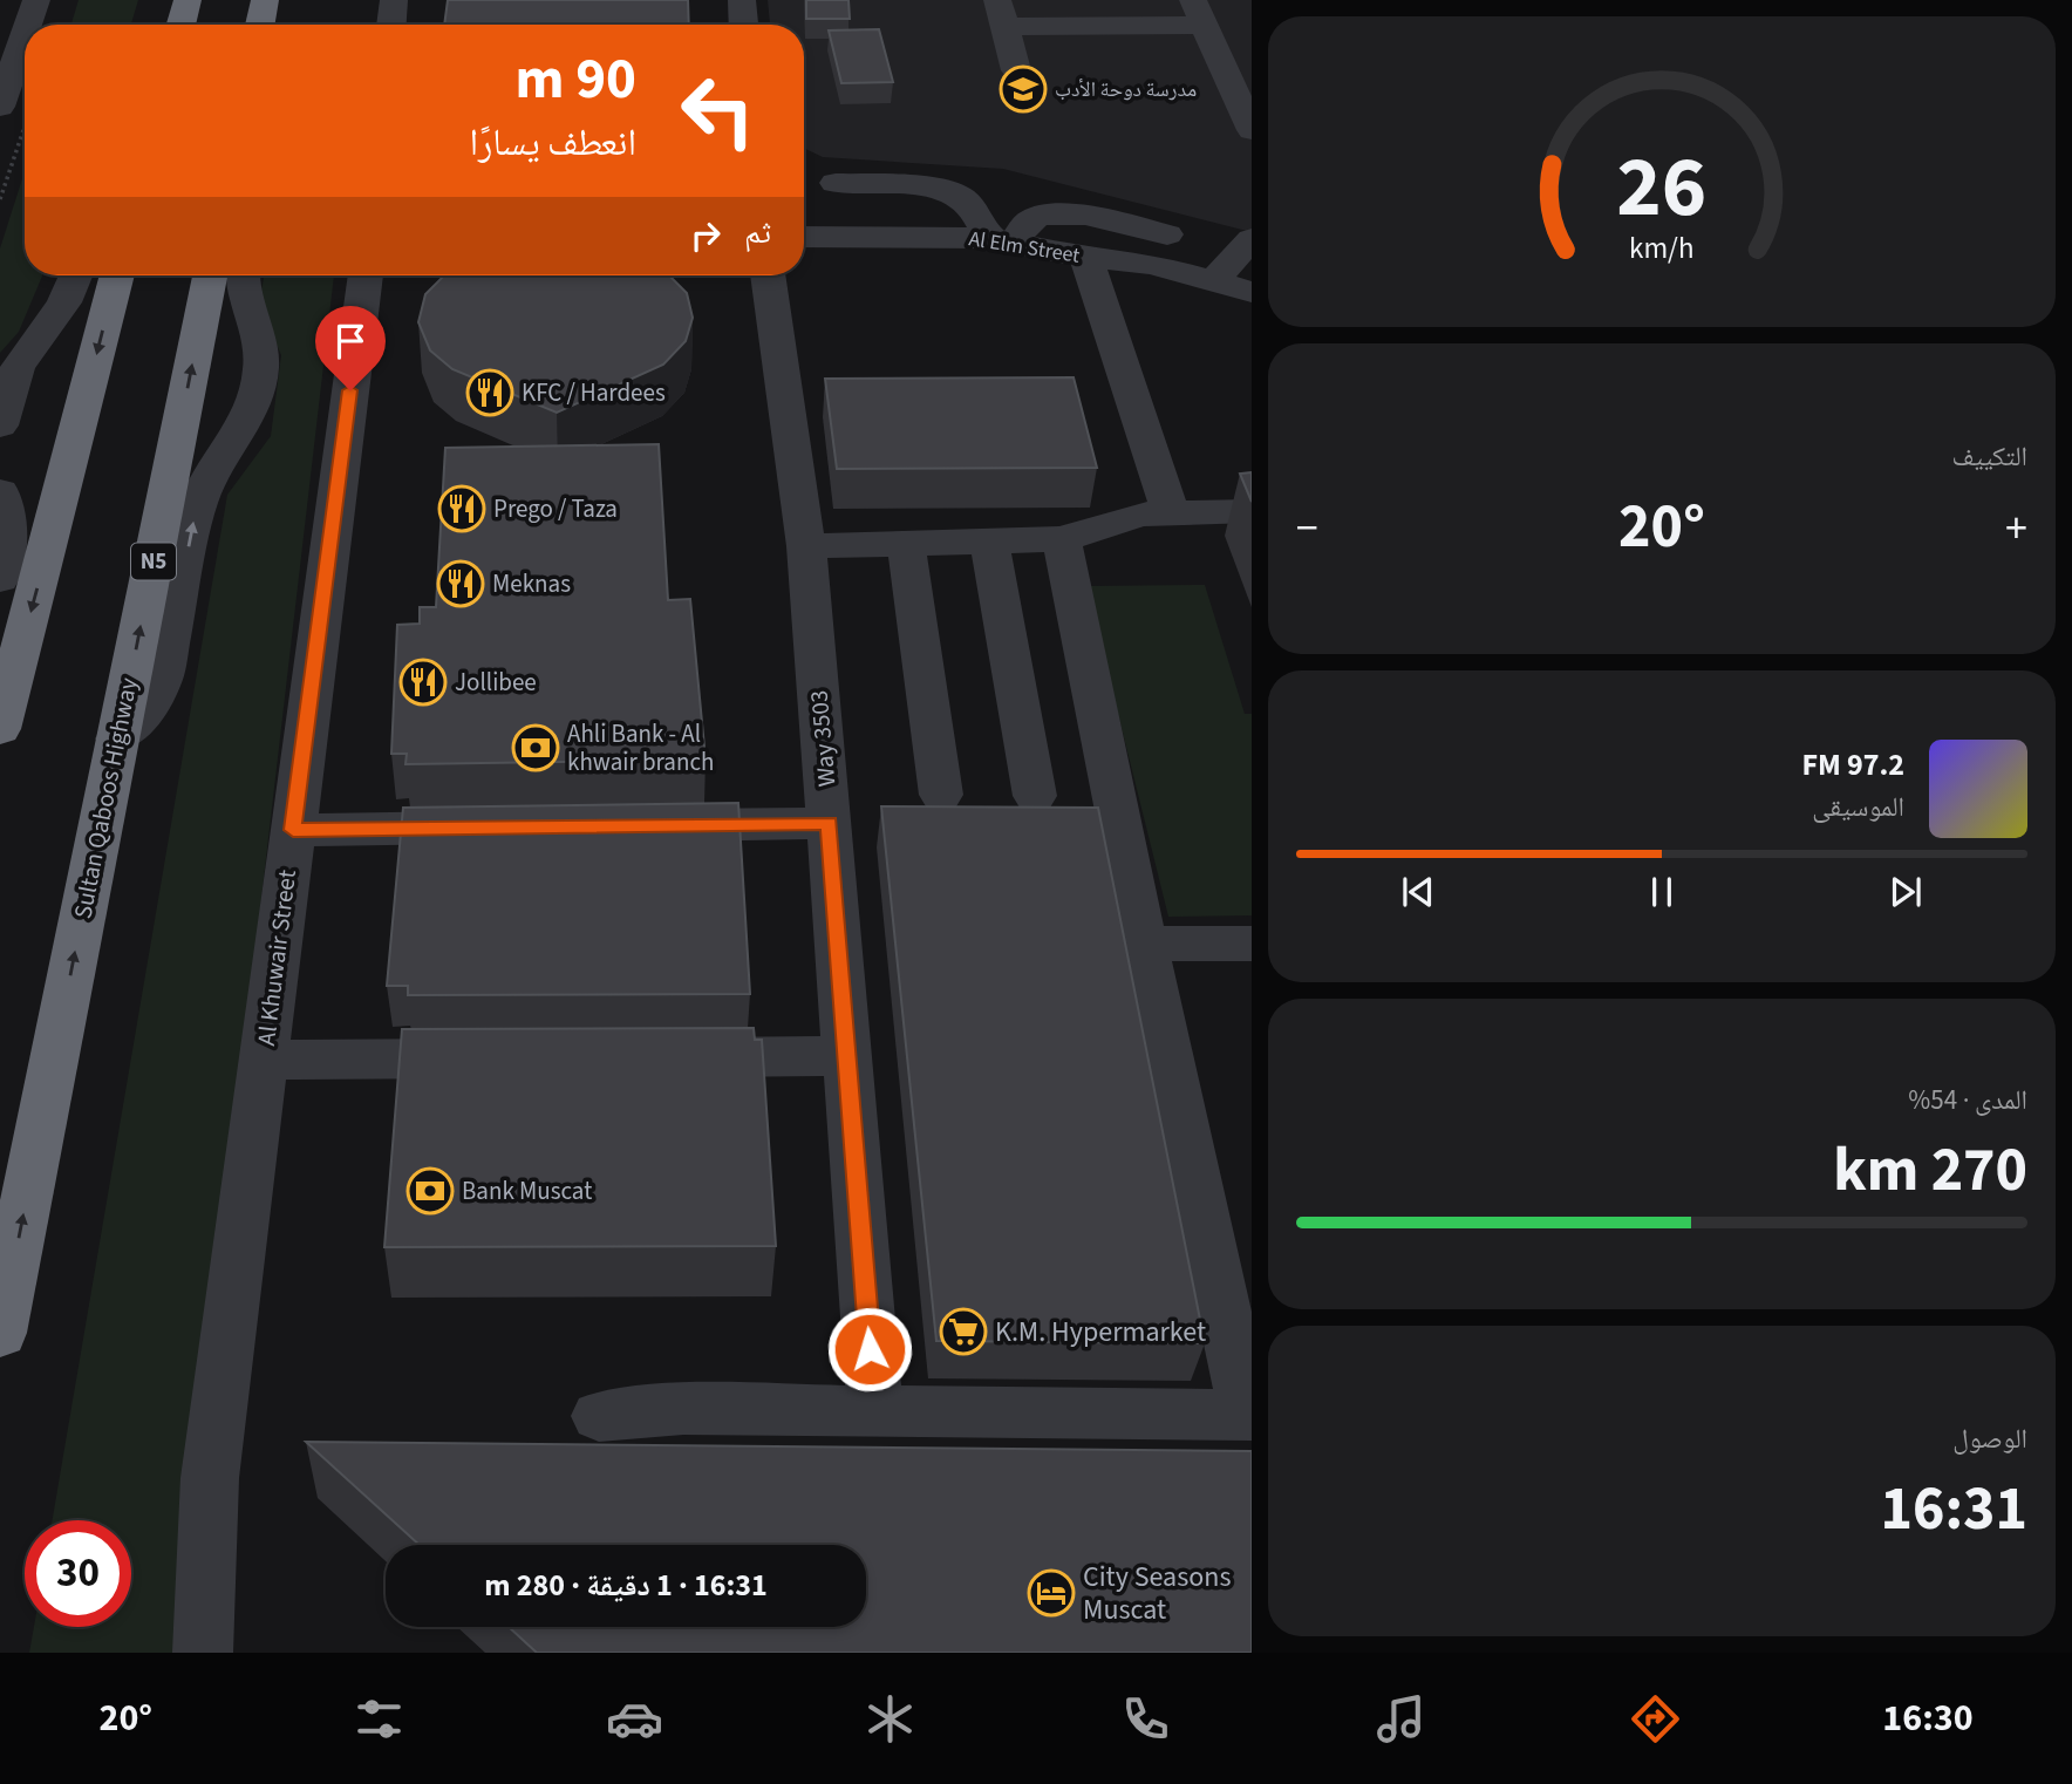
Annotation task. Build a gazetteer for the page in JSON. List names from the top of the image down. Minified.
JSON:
{"streets":{"highway":["N5","Sultan Qaboos Highway"],"street":["Al Elm Street","Way 3503","Al Khuwair Street"]},"places":{"school or university":["مدرسة دوحة الأدب"],"restaurant":["KFC / Hardees","Prego / Taza","Meknas","Jollibee"],"bank":["Ahli Bank - Al khwair branch","Bank Muscat"],"supermarket":["K.M. Hypermarket"],"hotel":["City Seasons Muscat"]},"page":{"turn":["90 m","انعطف يسارًا"],"then":"ثم","tile":["التكييف",["المدى · 54%","270 km"],["الوصول","16:31"]],"heat":["−","20°","+"],"song":["97.2 FM","الموسيقى"],"limit":"30","trip":"16:31 · 1 دقيقة · 280 m","tabs":["16:30","20°"],"gauge":["26","km/h"]}}
